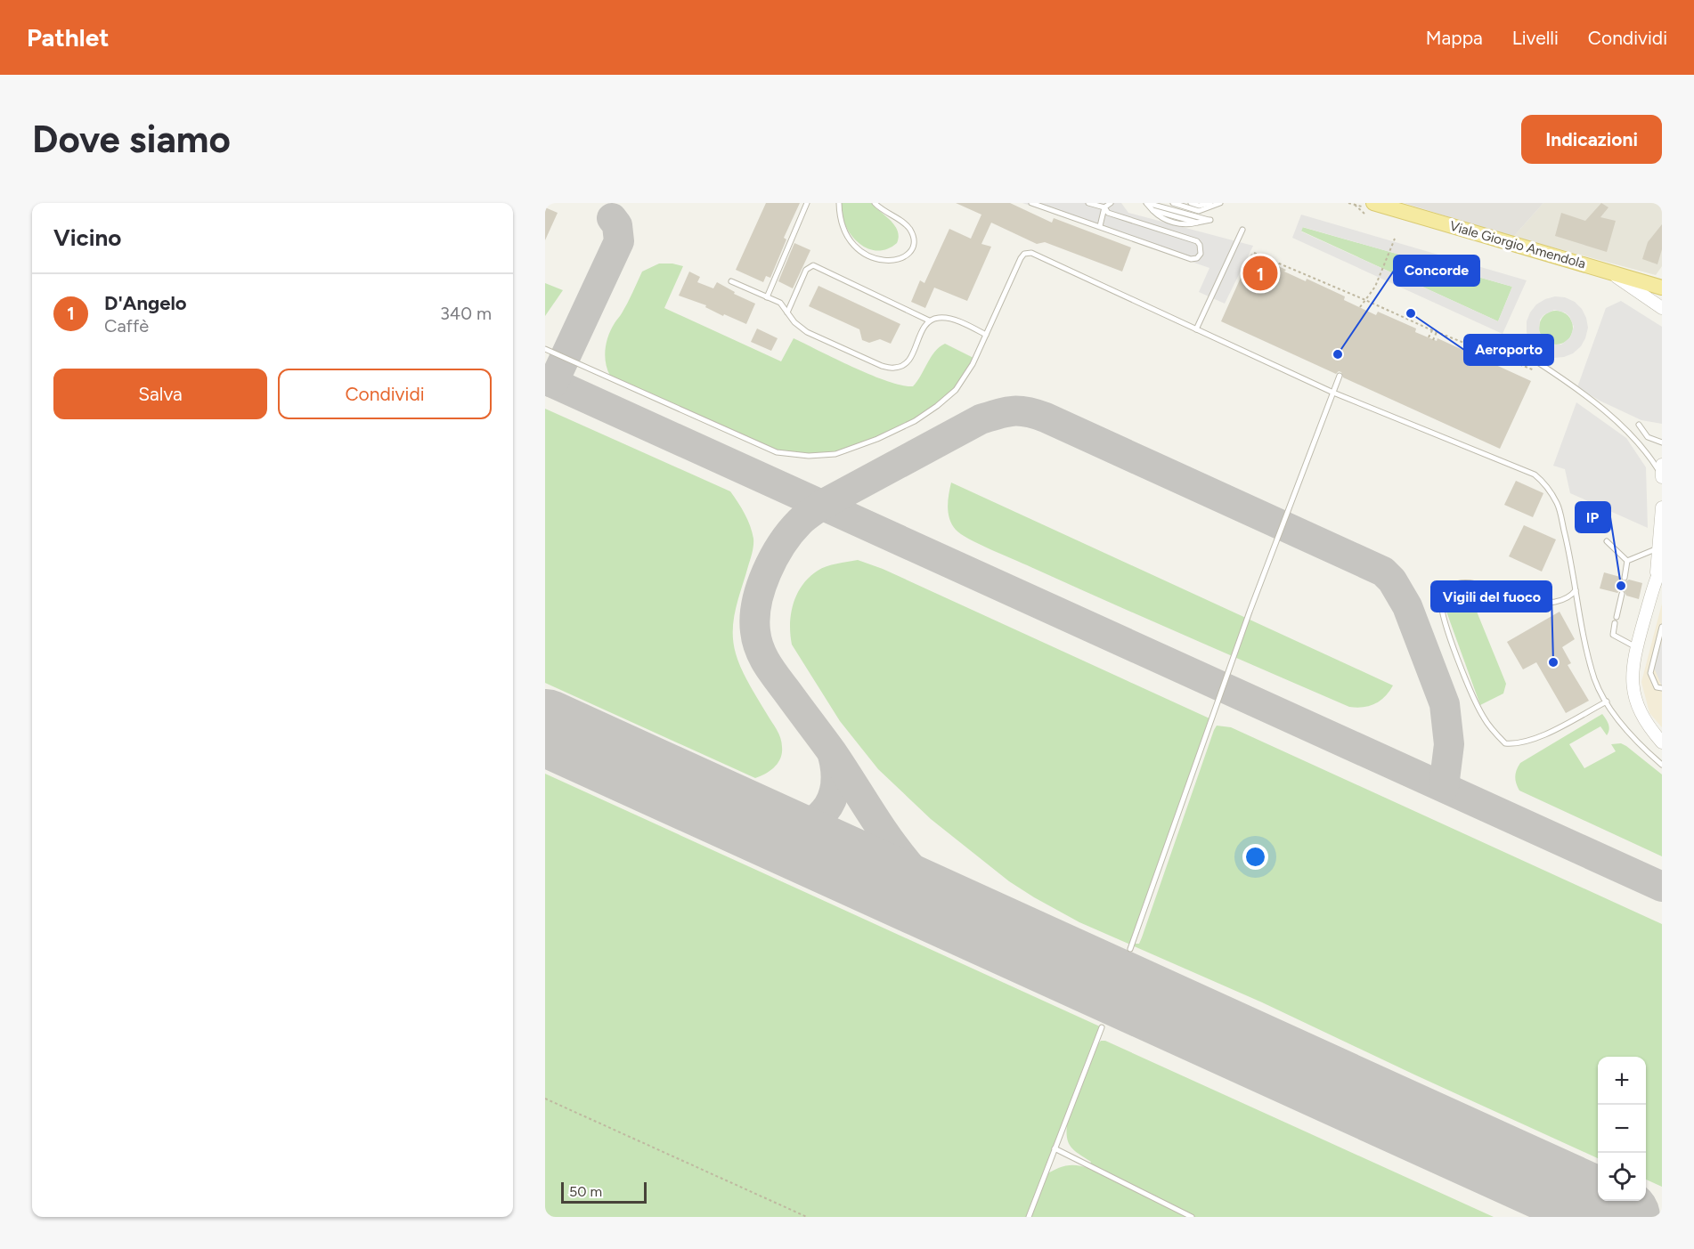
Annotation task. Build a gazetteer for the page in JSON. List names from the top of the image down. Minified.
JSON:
{"streets":{"main road":["Viale Giorgio Amendola"]},"places":["Aeroporto","Concorde","IP","Vigili del fuoco"],"scale_bar":"50 m","page":{"header":"Pathlet","nav":["Mappa","Livelli","Condividi"],"buttons":["Indicazioni",["Salva","Condividi"]],"title":"Dove siamo","heading":"Vicino","pins":"1","list":[{"mark":"1","name":"D'Angelo","note":"Caffè","value":"340 m"}],"map_buttons":["+","−"],"scale":"50 m"}}
